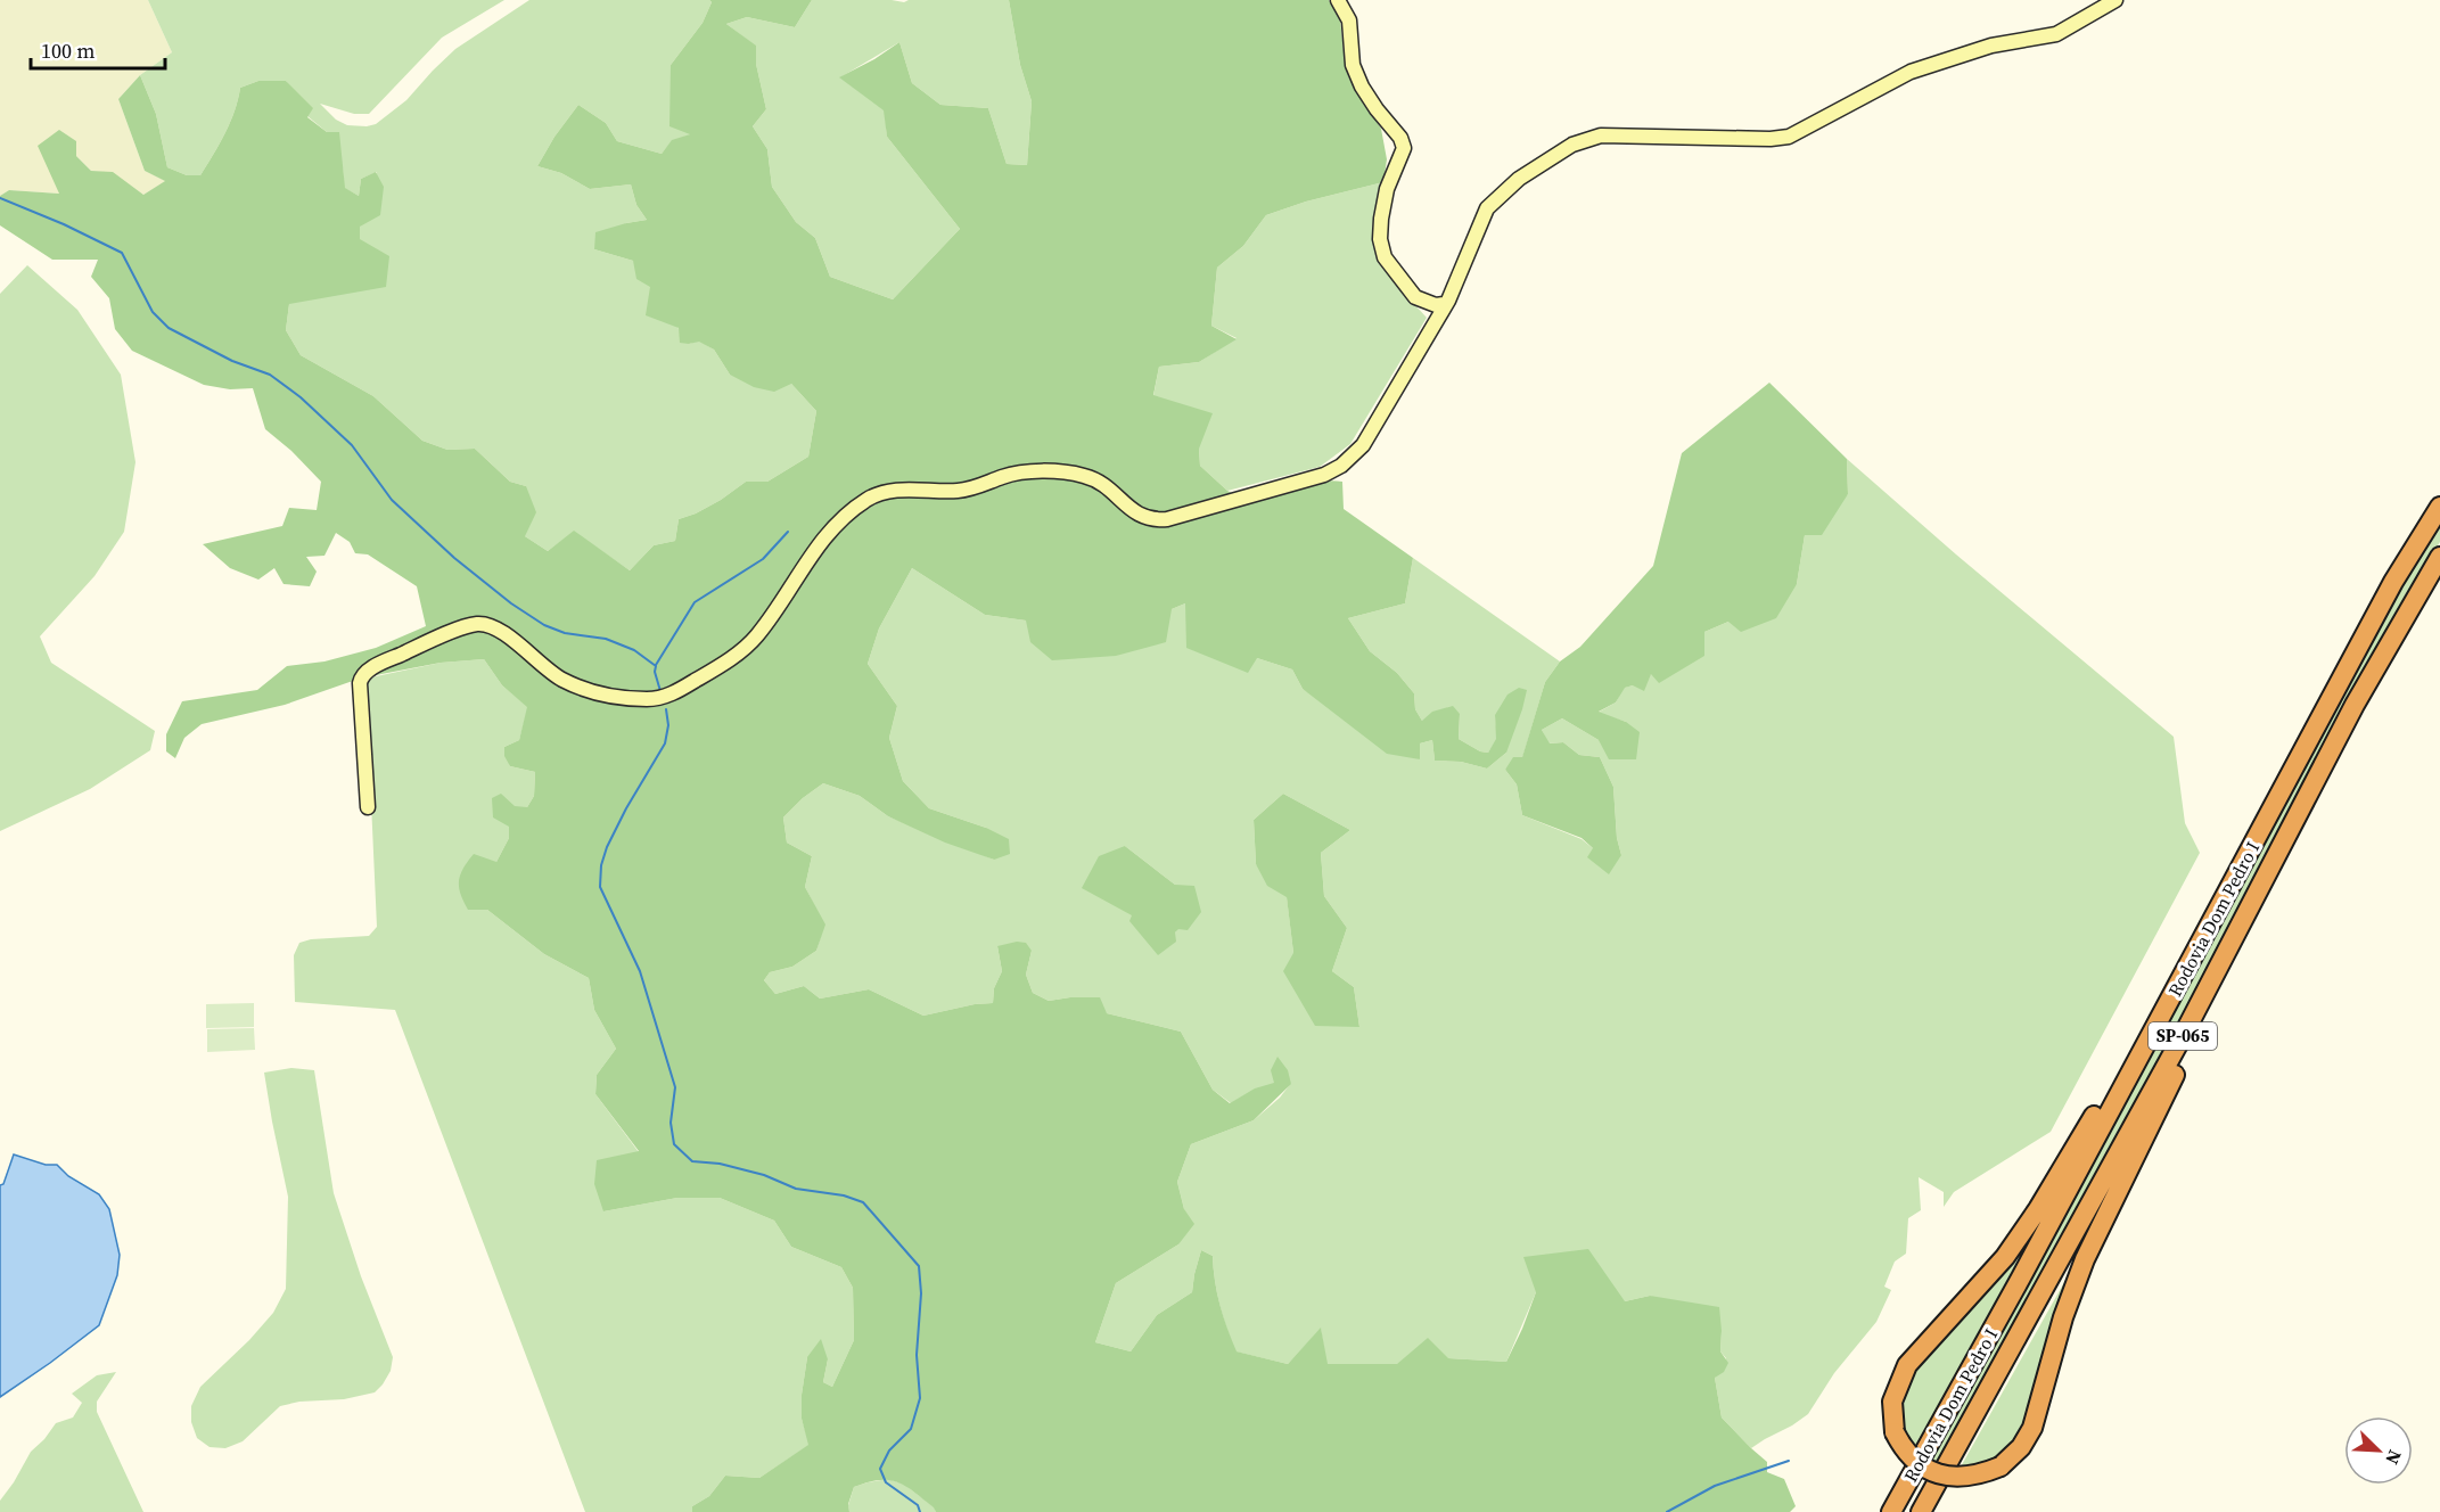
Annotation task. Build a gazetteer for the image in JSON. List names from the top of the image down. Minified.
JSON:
{"streets":{"highway":["Rodovia Dom Pedro I","SP-065"]},"scale_bar":"100 m","north":"bottom right"}
